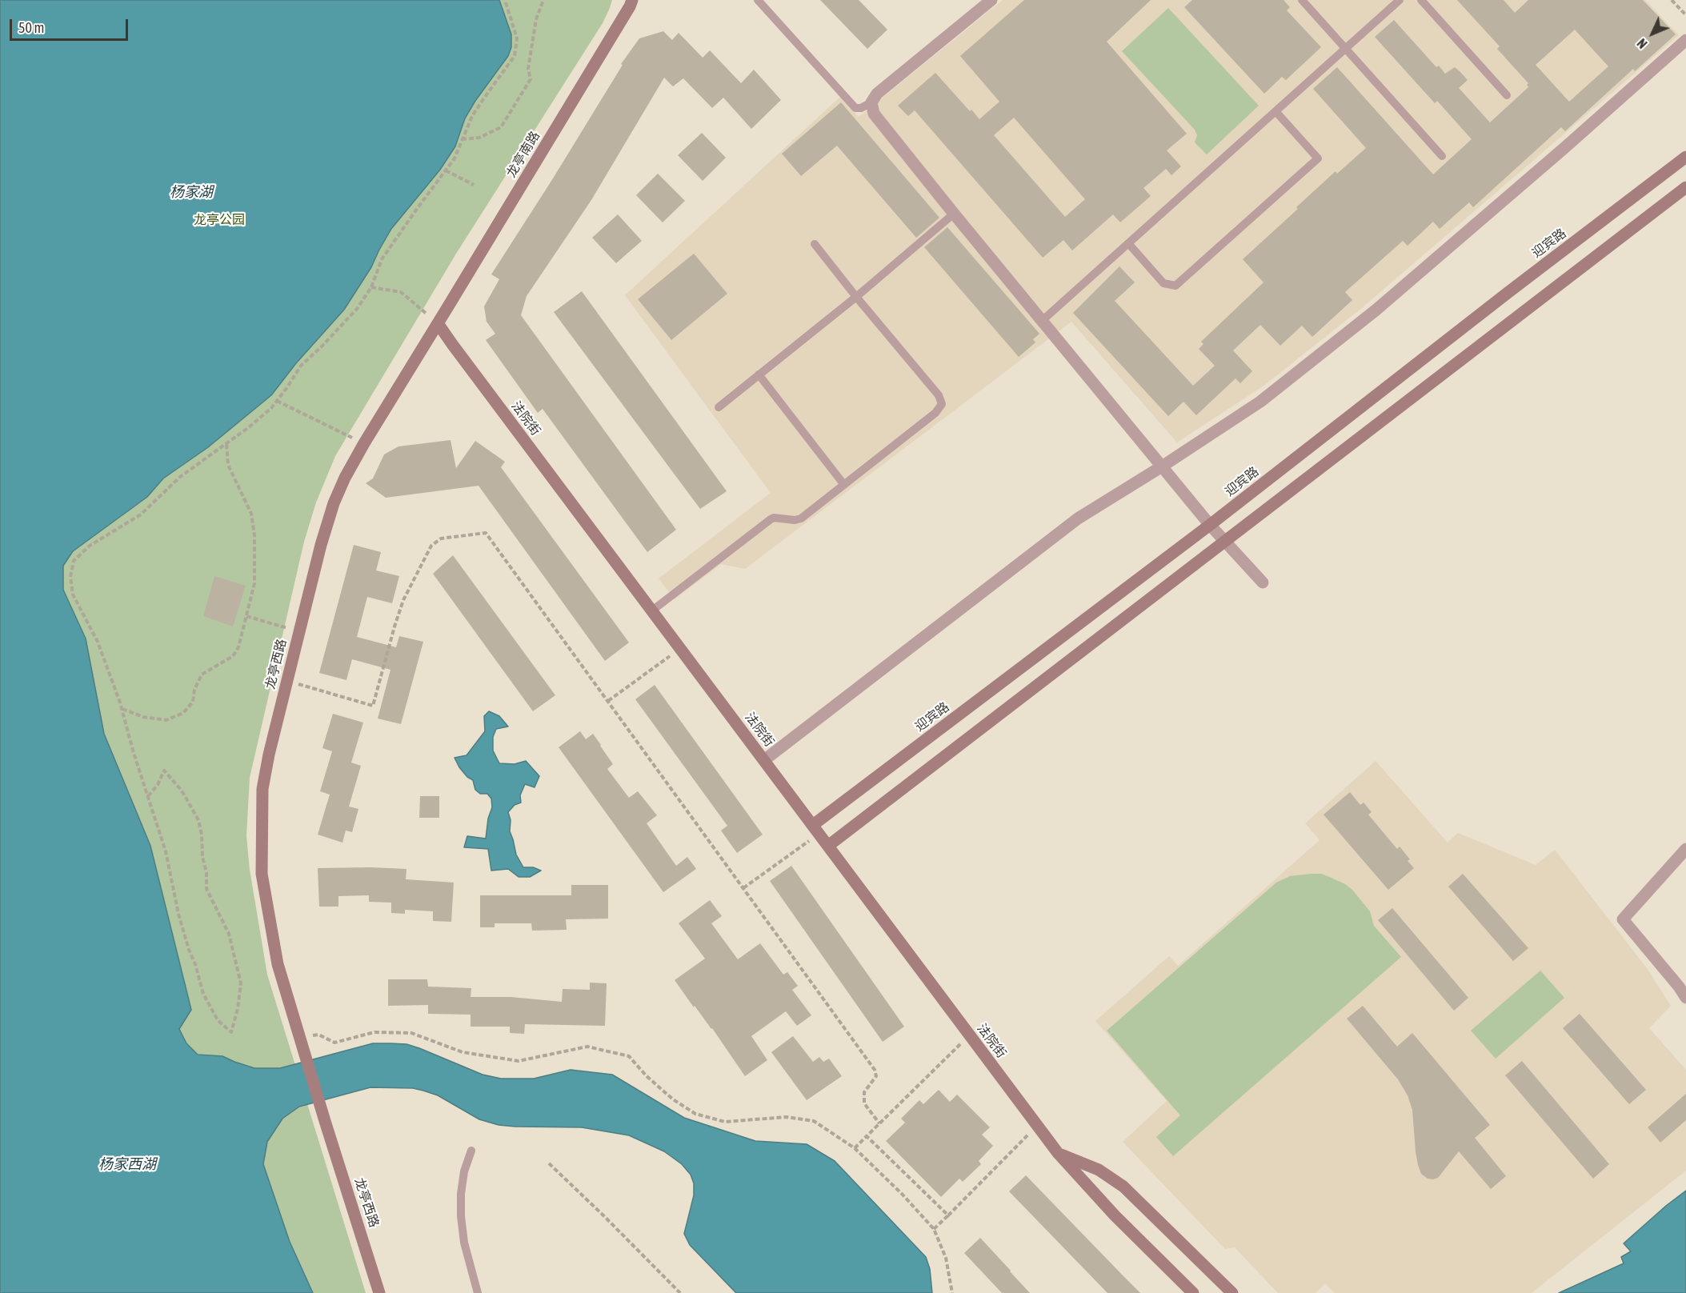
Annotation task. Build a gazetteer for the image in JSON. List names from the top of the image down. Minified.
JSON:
{"streets":{"street":["龙亭南路","迎宾路","法院街","龙亭西路"]},"crossings":[["龙亭南路","法院街"],["龙亭南路","龙亭西路"],["迎宾路","法院街"],["法院街","龙亭西路"]],"water":["杨家湖","杨家西湖"],"parks":["龙亭公园"],"scale_bar":"50 m","north":"bottom left"}
